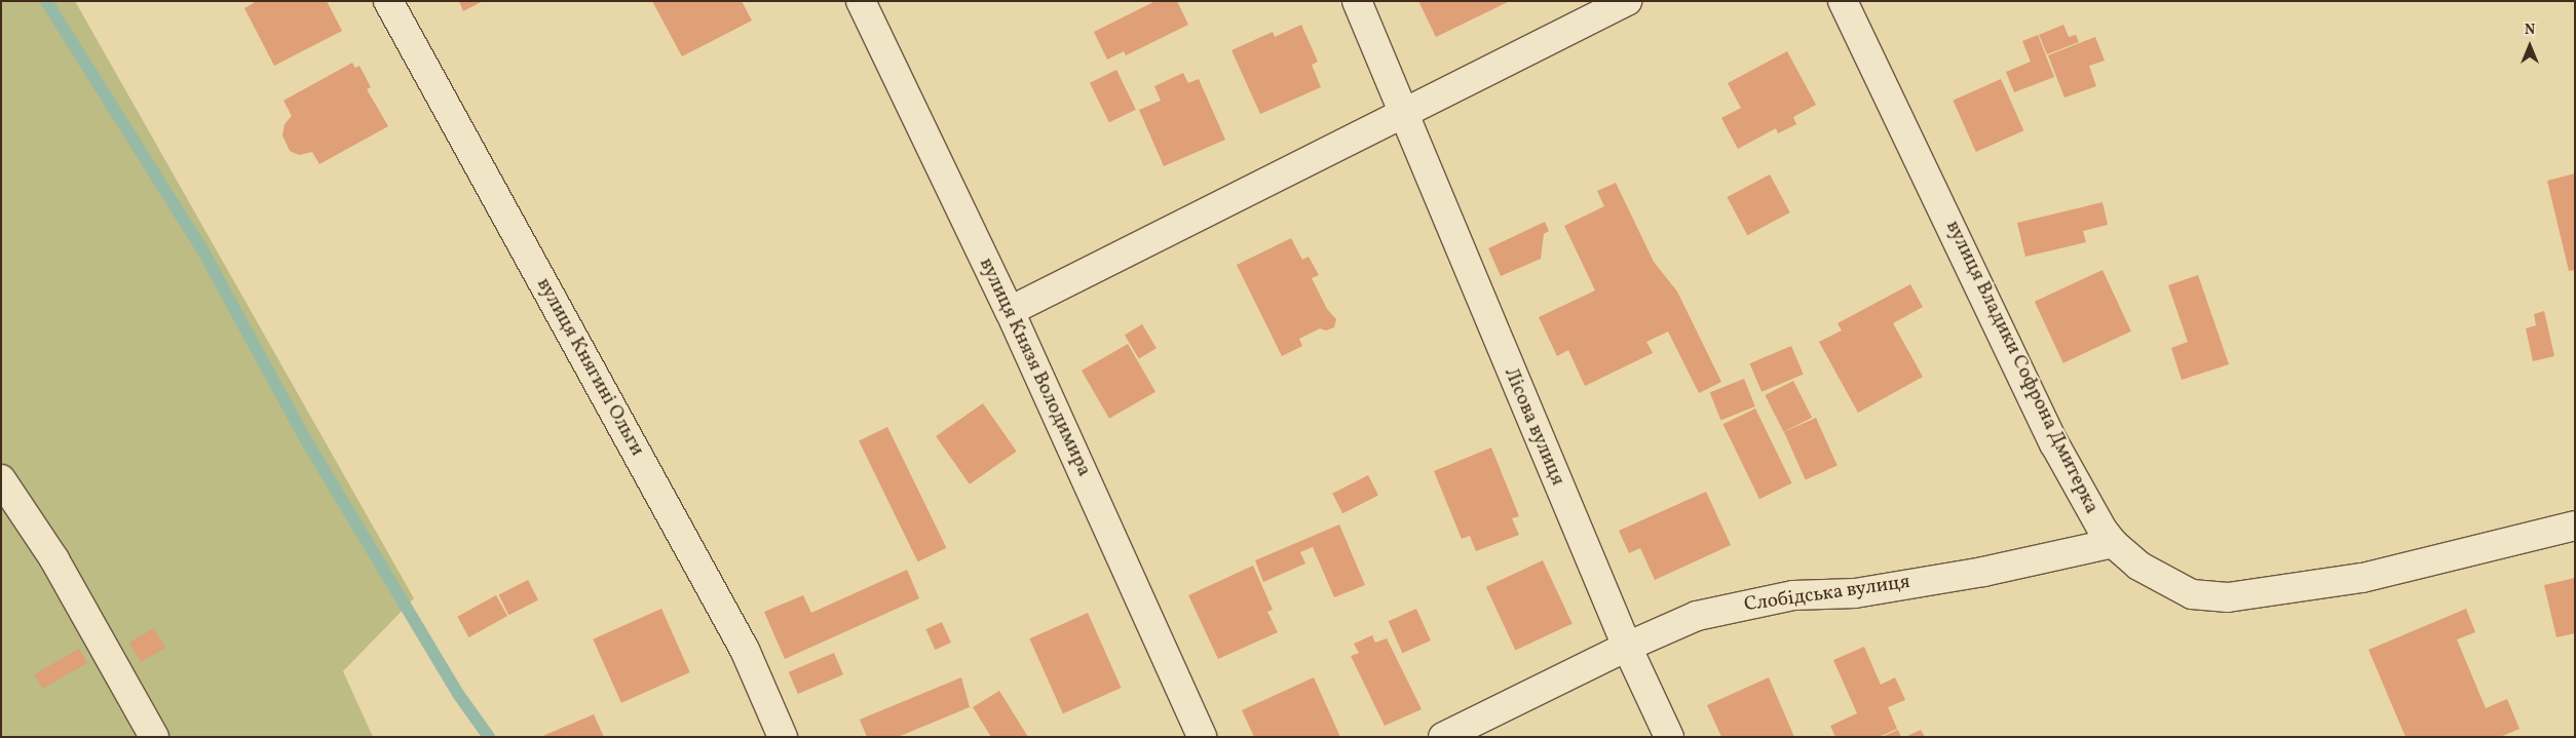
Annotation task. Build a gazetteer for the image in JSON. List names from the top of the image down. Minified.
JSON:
{"streets":{"street":["вулиця Княгині Ольги","вулиця Князя Володимира","вулиця Владики Софрона Дмитерка","Лісова вулиця","Слобідська вулиця"]},"crossings":[["вулиця Владики Софрона Дмитерка","Слобідська вулиця"],["Лісова вулиця","Слобідська вулиця"]],"north":"top"}
